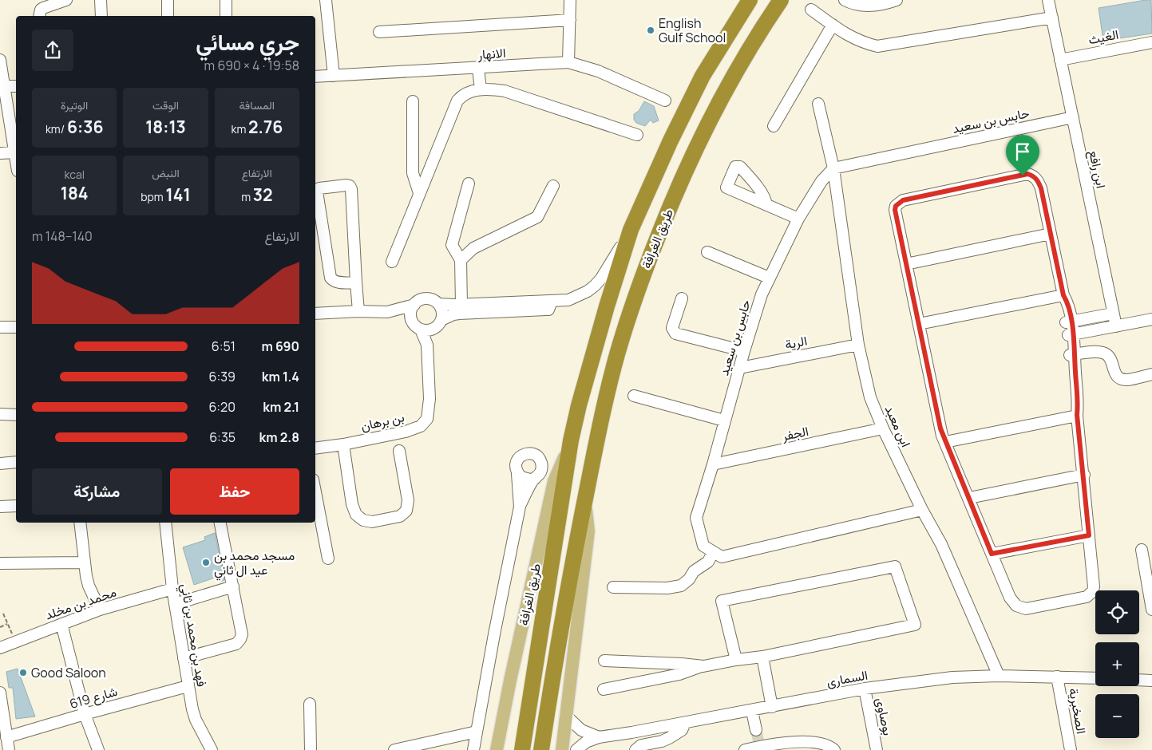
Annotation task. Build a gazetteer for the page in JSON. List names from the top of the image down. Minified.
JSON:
{"streets":{"highway":["طريق الغرافة"],"street":["الغيث","الانهار","حابس بن سعيد","ابن رافع","الرية","بن برهان","ابن معبد","الجفر","محمد بن مخلد","فهد بن محمد بن ثاني","السمارى","شارع 619","الصخبرية","بوصاوى"]},"crossings":[["الغيث","ابن رافع"],["حابس بن سعيد","ابن رافع"],["حابس بن سعيد","الرية"],["حابس بن سعيد","ابن معبد"],["حابس بن سعيد","الجفر"],["الرية","ابن معبد"],["ابن معبد","الجفر"],["ابن معبد","السمارى"],["محمد بن مخلد","فهد بن محمد بن ثاني"],["فهد بن محمد بن ثاني","شارع 619"],["السمارى","الصخبرية"],["السمارى","بوصاوى"]],"places":["English Gulf School","مسجد محمد بن عيد ال ثاني","Good Saloon"],"page":{"heading":["جري مسائي","19:58 · 4 × 690 m"],"stats":[["المسافة","2.76 km"],["الوقت","18:13"],["الوتيرة","6:36 /km"],["الارتفاع","32 m"],["النبض","141 bpm"],["kcal","184"]],"chart":["الارتفاع","140–148 m"],"list":[{"name":"690 m","note":"6:51"},{"name":"1.4 km","note":"6:39"},{"name":"2.1 km","note":"6:20"},{"name":"2.8 km","note":"6:35"}],"buttons":["حفظ","مشاركة"],"map_buttons":["+","−"]}}
